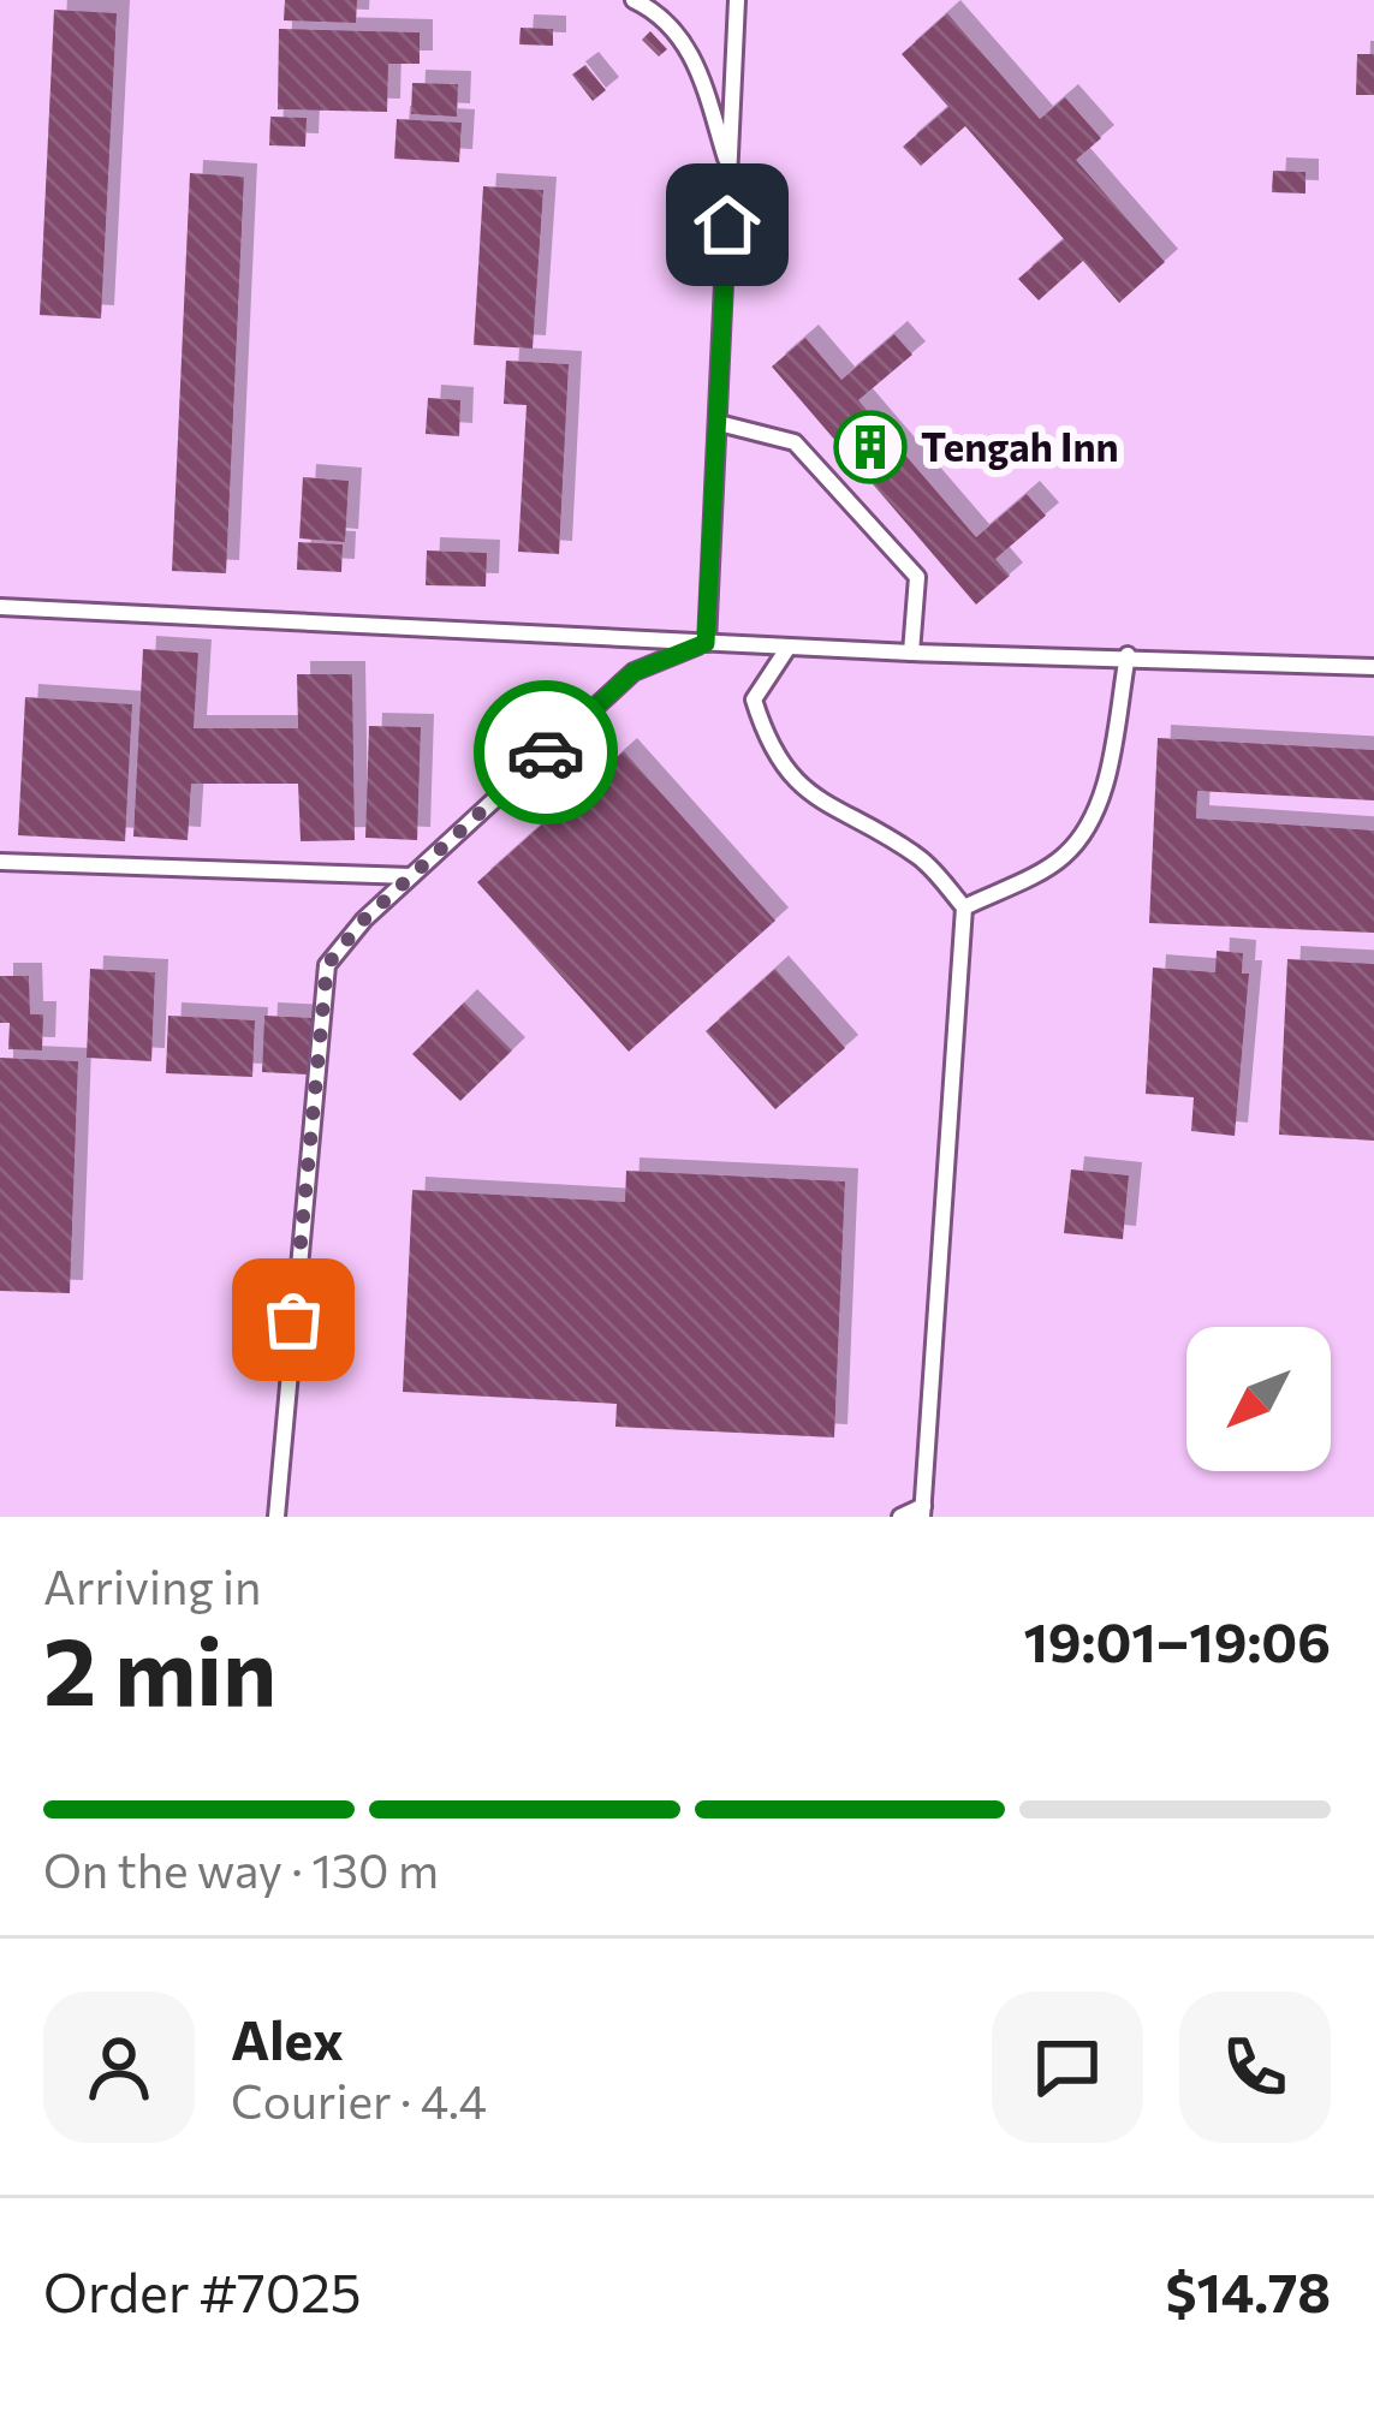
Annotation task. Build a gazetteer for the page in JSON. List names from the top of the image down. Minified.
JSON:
{"places":{"building":["Tengah Inn"]},"north":"bottom left","page":{"heading":["2 min","Arriving in","19:01–19:06"],"panel":["Alex","Courier · 4.4","Order #7025","$14.78"],"bar":"On the way · 130 m"}}
